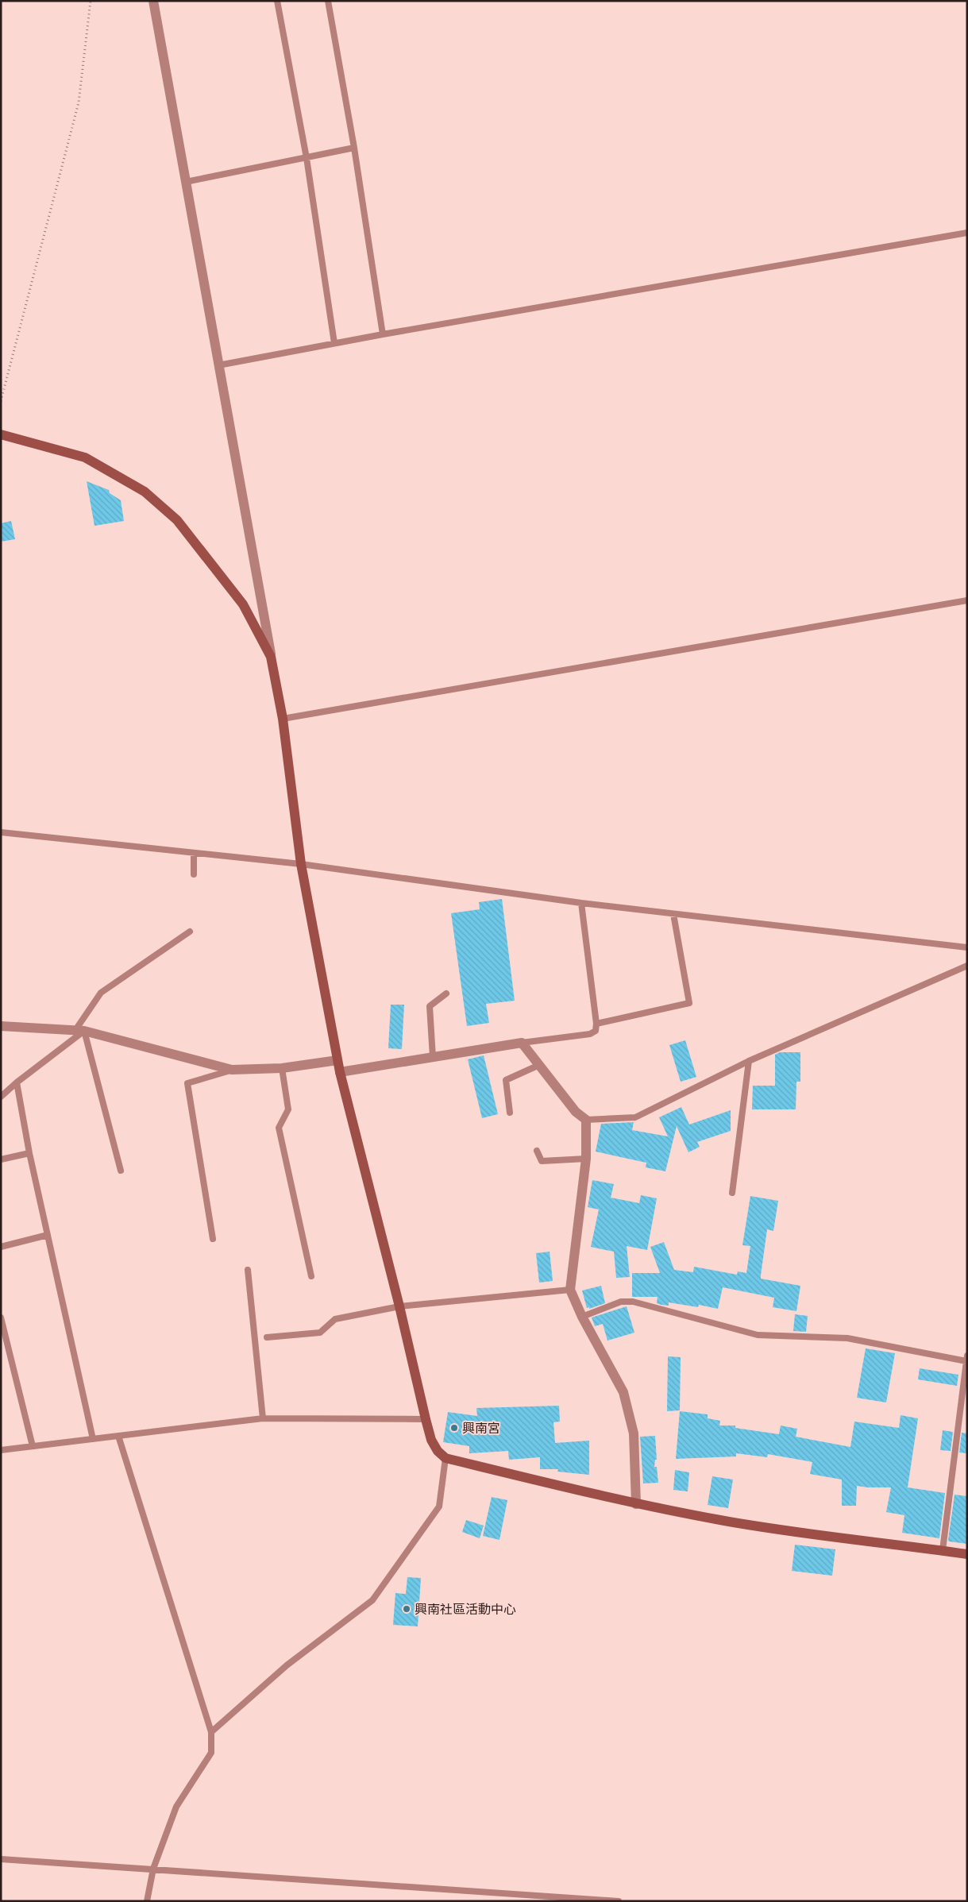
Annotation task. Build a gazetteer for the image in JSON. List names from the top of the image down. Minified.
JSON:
{"places":["興南宮","興南社區活動中心"]}
